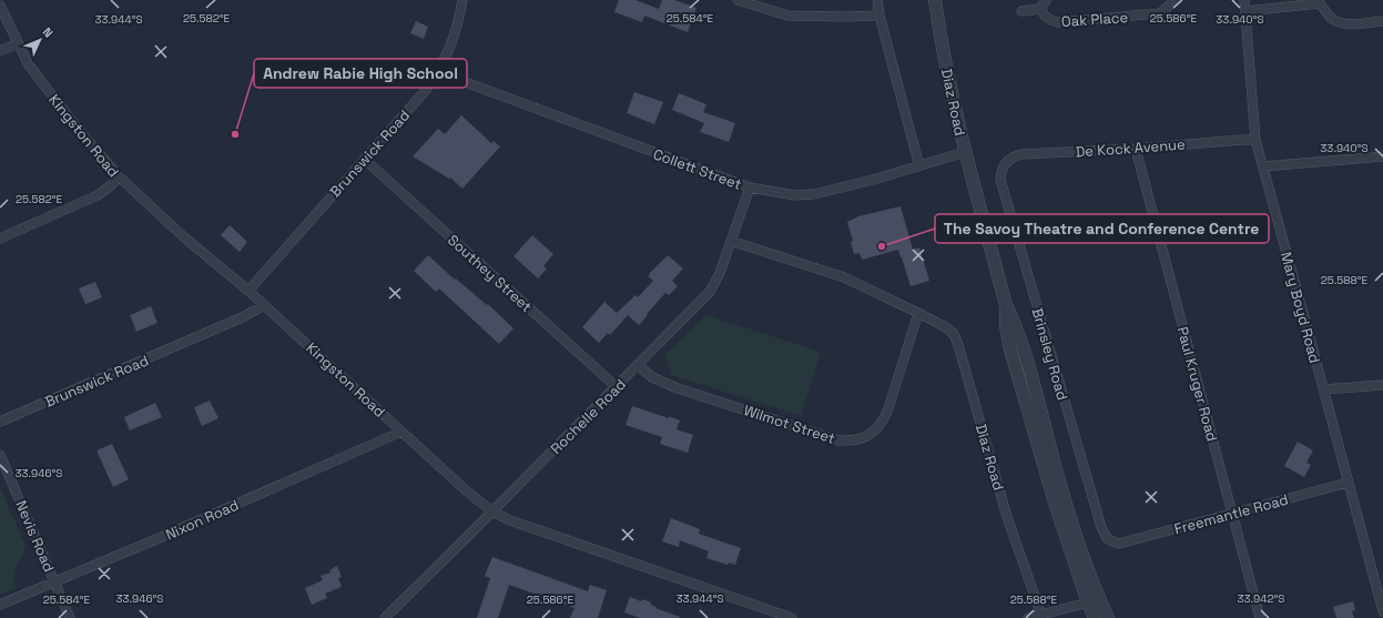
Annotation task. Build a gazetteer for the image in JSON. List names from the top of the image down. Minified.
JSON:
{"streets":{"street":["Oak Place","Diaz Road","Kingston Road","De Kock Avenue","Brunswick Road","Collett Street","Southey Street","Mary Boyd Road","Brinsley Road","Paul Kruger Road","Rochelle Road","Wilmot Street","Freemantle Road","Nixon Road","Nevis Road"]},"crossings":[["Diaz Road","Collett Street"],["Diaz Road","Wilmot Street"],["Kingston Road","Brunswick Road"],["Kingston Road","Rochelle Road"],["Kingston Road","Nixon Road"],["De Kock Avenue","Mary Boyd Road"],["De Kock Avenue","Brinsley Road"],["De Kock Avenue","Paul Kruger Road"],["Brunswick Road","Collett Street"],["Brunswick Road","Southey Street"],["Collett Street","Rochelle Road"],["Southey Street","Rochelle Road"],["Mary Boyd Road","Freemantle Road"],["Brinsley Road","Freemantle Road"],["Paul Kruger Road","Freemantle Road"],["Rochelle Road","Wilmot Street"],["Nixon Road","Nevis Road"]],"places":["Andrew Rabie High School","The Savoy Theatre and Conference Centre"],"north":"top right","coordinates":["25.582°E","25.584°E","25.586°E","33.944°S","33.940°S","25.588°E","33.946°S","33.942°S"]}
